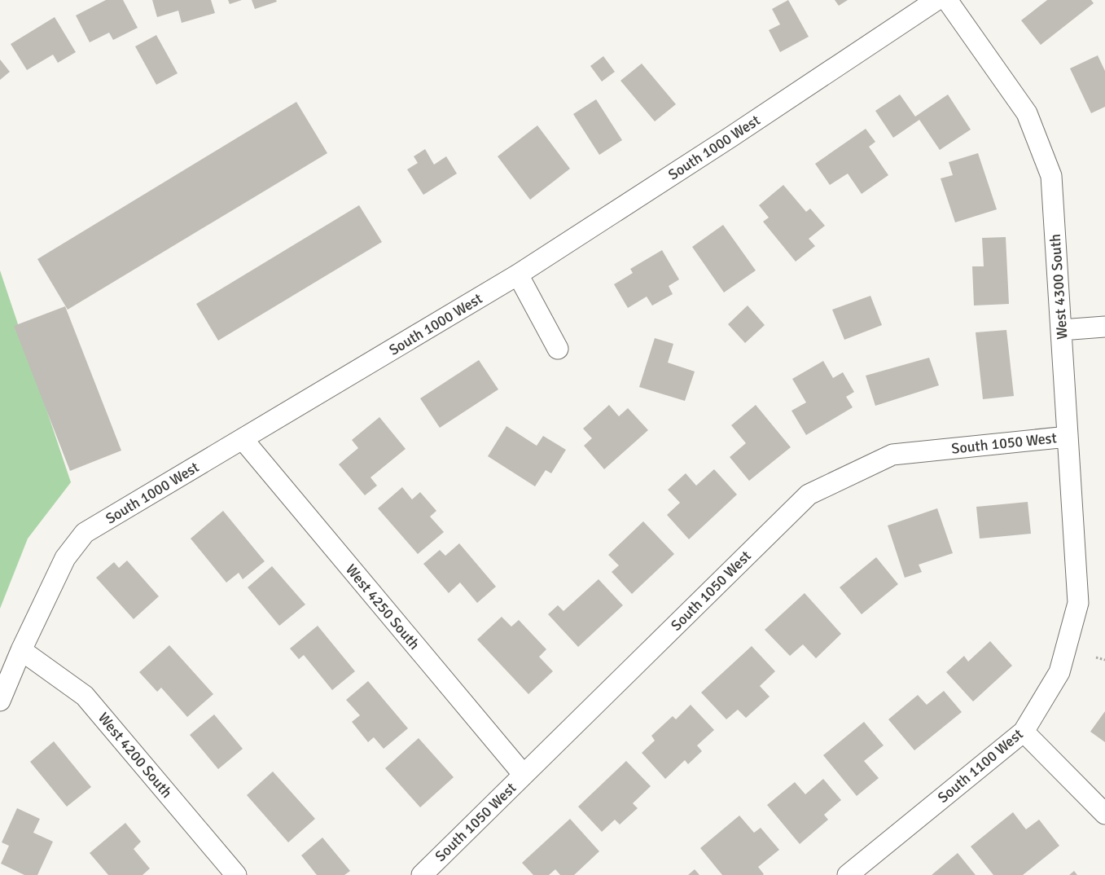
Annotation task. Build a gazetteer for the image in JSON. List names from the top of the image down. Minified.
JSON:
{"streets":{"street":["South 1000 West","West 4300 South","South 1050 West","West 4250 South","West 4200 South","South 1100 West"]},"crossings":[["South 1000 West","West 4250 South"],["South 1000 West","West 4200 South"],["West 4300 South","South 1050 West"],["West 4300 South","South 1100 West"],["South 1050 West","West 4250 South"]]}
